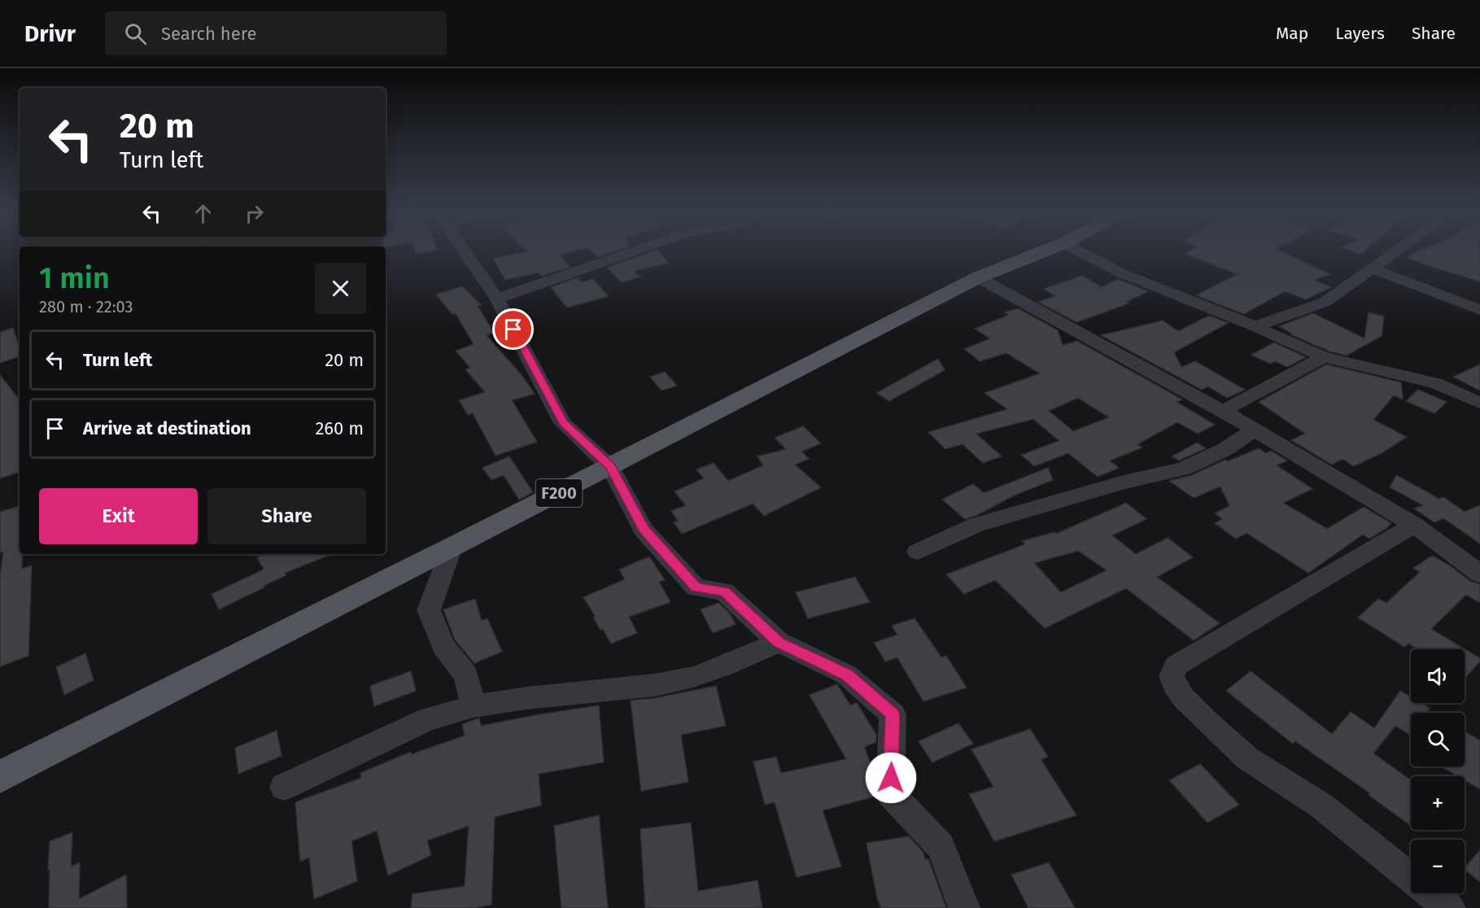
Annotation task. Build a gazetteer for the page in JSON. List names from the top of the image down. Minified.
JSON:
{"streets":{"main road":["F200"]},"page":{"header":"Drivr","search":"Search here","nav":["Map","Layers","Share"],"turn":["20 m","Turn left"],"heading":["1 min","280 m · 22:03"],"list":[{"name":"Turn left","value":"20 m"},{"name":"Arrive at destination","value":"260 m"}],"buttons":["Exit","Share"],"map_buttons":["+","−"]}}
